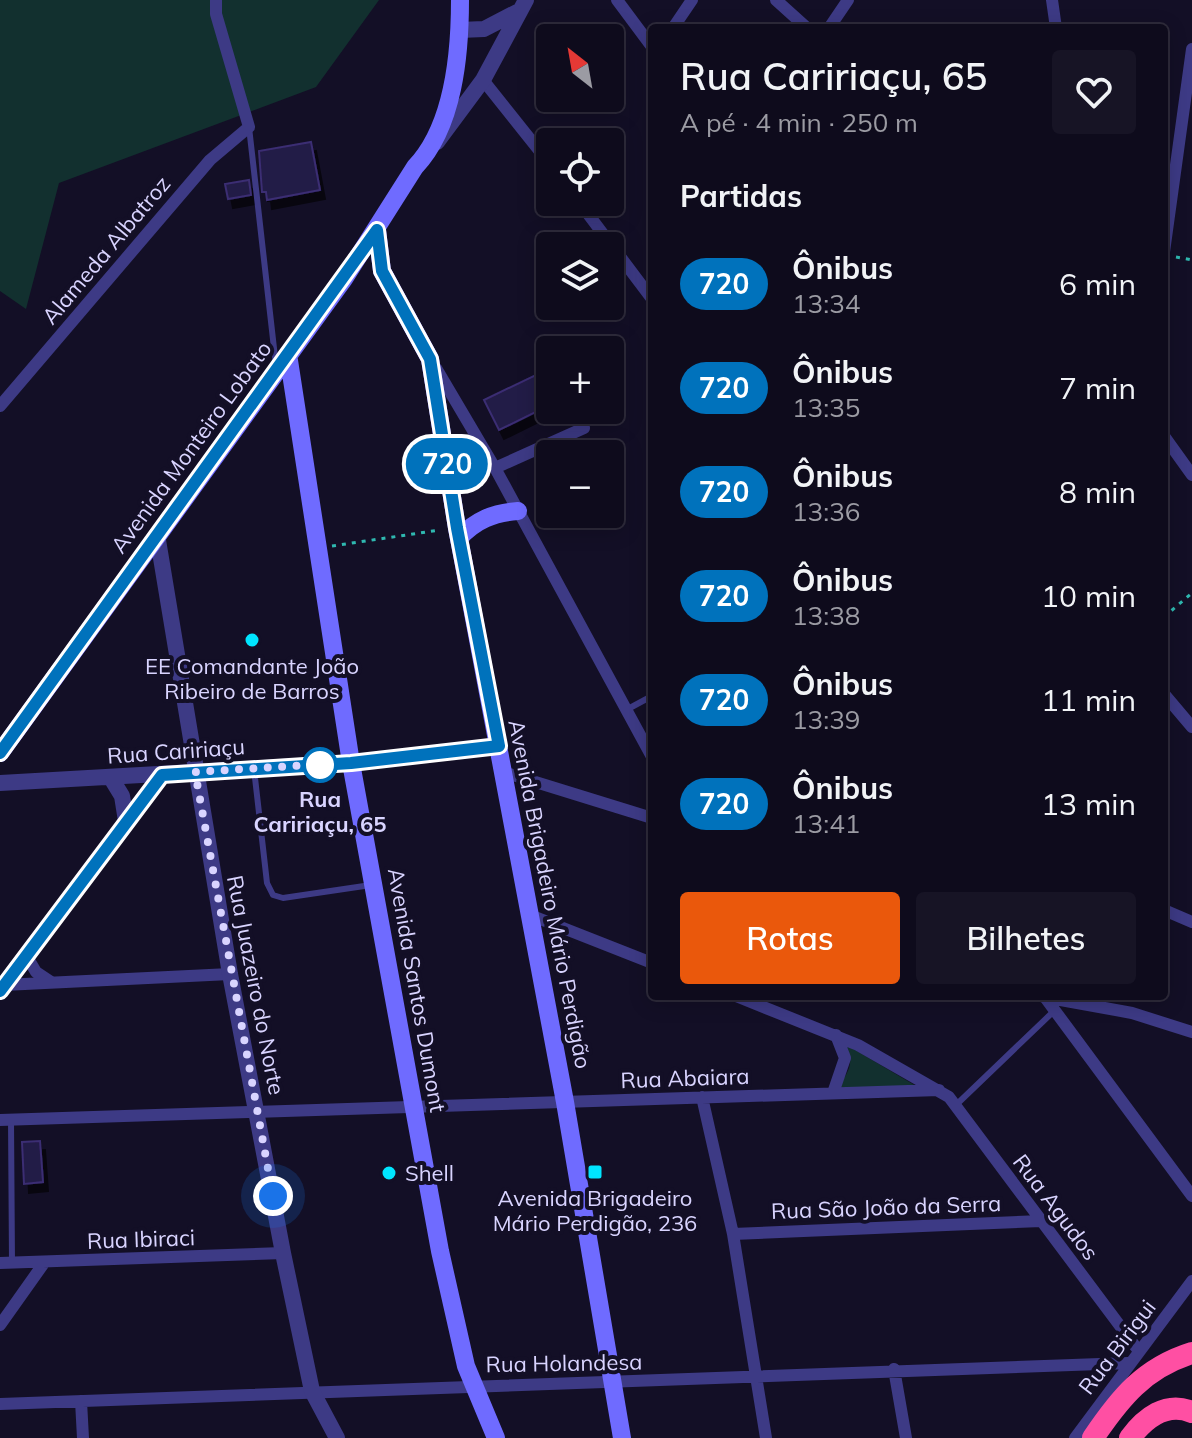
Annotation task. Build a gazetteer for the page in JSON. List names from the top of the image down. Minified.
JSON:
{"streets":{"main road":["Avenida Monteiro Lobato","Avenida Brigadeiro Mário Perdigão","Avenida Santos Dumont"],"street":["Alameda Albatroz","Rua Caririaçu","Rua Juazeiro do Norte","Rua Abaiara","Rua São João da Serra","Rua Agudos","Rua Ibiraci","Rua Birigui","Rua Holandesa"]},"crossings":[["Avenida Monteiro Lobato","Rua Juazeiro do Norte"],["Avenida Monteiro Lobato","Avenida Santos Dumont"],["Rua Caririaçu","Avenida Brigadeiro Mário Perdigão"],["Rua Caririaçu","Rua Juazeiro do Norte"],["Rua Caririaçu","Avenida Santos Dumont"],["Avenida Brigadeiro Mário Perdigão","Rua Abaiara"],["Avenida Brigadeiro Mário Perdigão","Rua Holandesa"],["Rua Juazeiro do Norte","Rua Abaiara"],["Rua Juazeiro do Norte","Rua Ibiraci"],["Rua Juazeiro do Norte","Rua Holandesa"],["Avenida Santos Dumont","Rua Abaiara"],["Avenida Santos Dumont","Rua Holandesa"],["Rua Abaiara","Rua Agudos"],["Rua São João da Serra","Rua Agudos"],["Rua Agudos","Rua Birigui"],["Rua Birigui","Rua Holandesa"]],"places":{"other":["EE Comandante João Ribeiro de Barros","Rua Caririaçu, 65","Shell"],"transit":["Avenida Brigadeiro Mário Perdigão, 236"]},"lines":["bus line 720"],"north":"top left","page":{"on_map":"720","map_buttons":["+","−"],"heading":[["Rua Caririaçu, 65","A pé · 4 min · 250 m"],"Partidas"],"list":[{"mark":"720","name":"Ônibus","note":"13:34","value":"6 min"},{"mark":"720","name":"Ônibus","note":"13:35","value":"7 min"},{"mark":"720","name":"Ônibus","note":"13:36","value":"8 min"},{"mark":"720","name":"Ônibus","note":"13:38","value":"10 min"},{"mark":"720","name":"Ônibus","note":"13:39","value":"11 min"},{"mark":"720","name":"Ônibus","note":"13:41","value":"13 min"}],"buttons":["Rotas","Bilhetes"]}}
